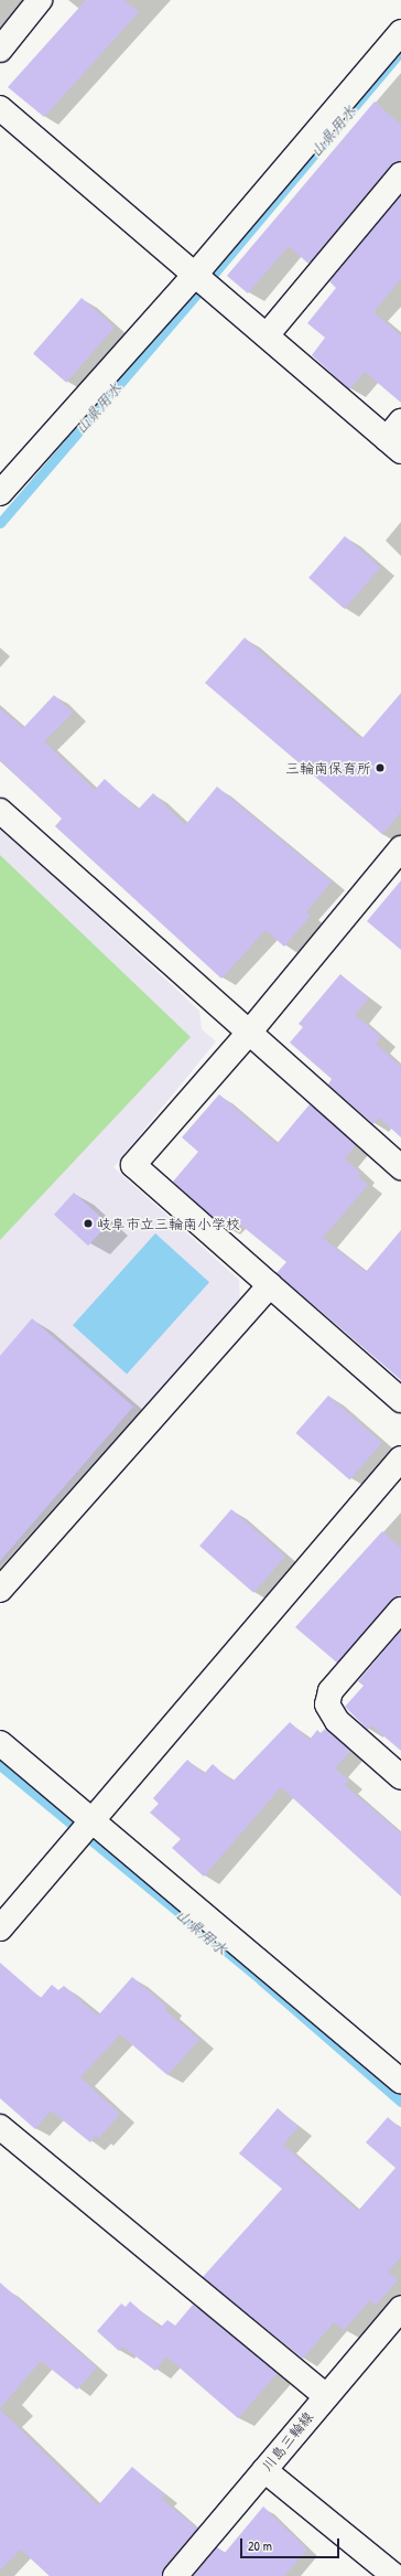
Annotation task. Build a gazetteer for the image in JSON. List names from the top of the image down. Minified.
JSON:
{"streets":{"street":["川島三輪線"]},"water":["山県用水"],"places":["三輪南保育所","岐阜市立三輪南小学校"],"scale_bar":"20 m"}
